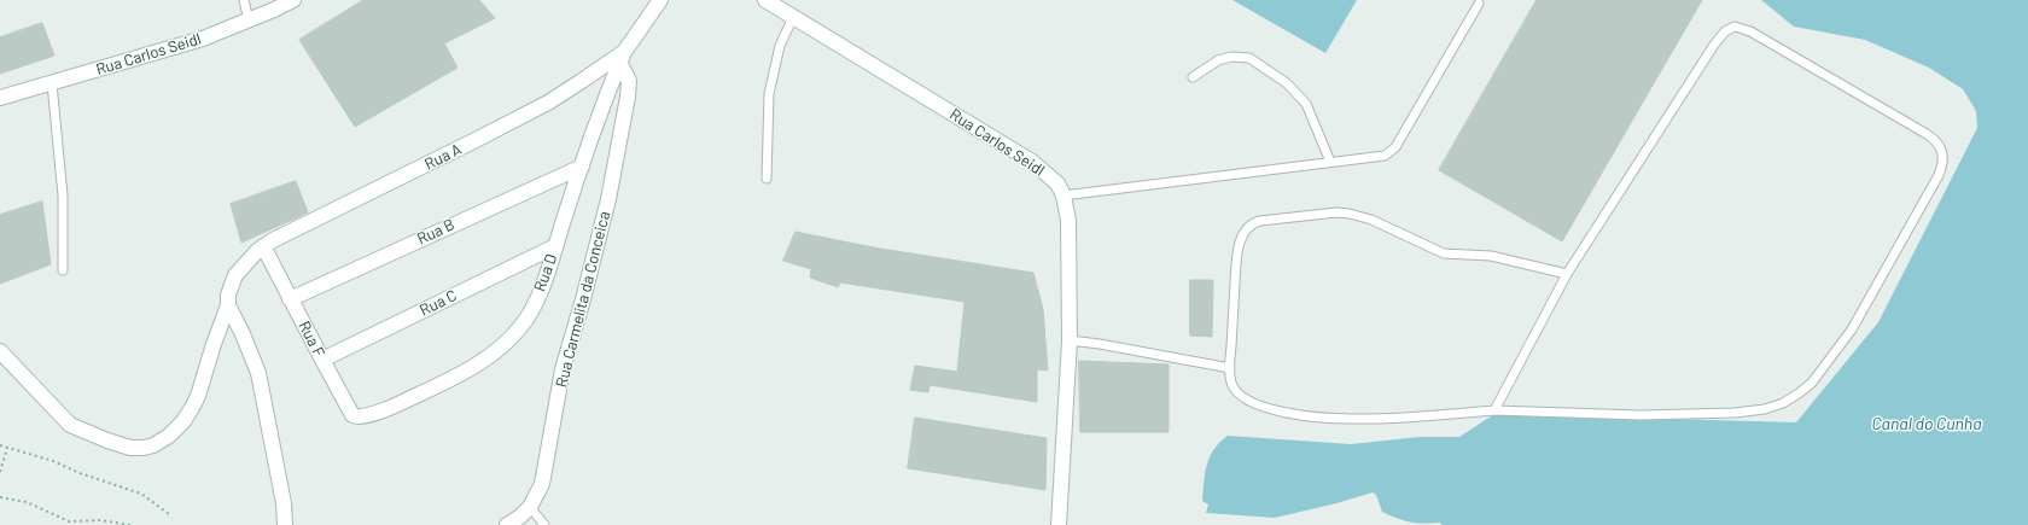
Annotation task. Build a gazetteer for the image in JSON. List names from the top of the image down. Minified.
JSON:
{"streets":{"street":["Rua Carlos Seidl","Rua A","Rua B","Rua D","Rua Carmelita da Conceica","Rua C","Rua F"]},"crossings":[["Rua A","Rua D"],["Rua A","Rua Carmelita da Conceica"],["Rua A","Rua F"],["Rua B","Rua D"],["Rua B","Rua F"],["Rua D","Rua Carmelita da Conceica"],["Rua D","Rua C"],["Rua D","Rua F"],["Rua C","Rua F"]],"water":["Canal do Cunha"]}
